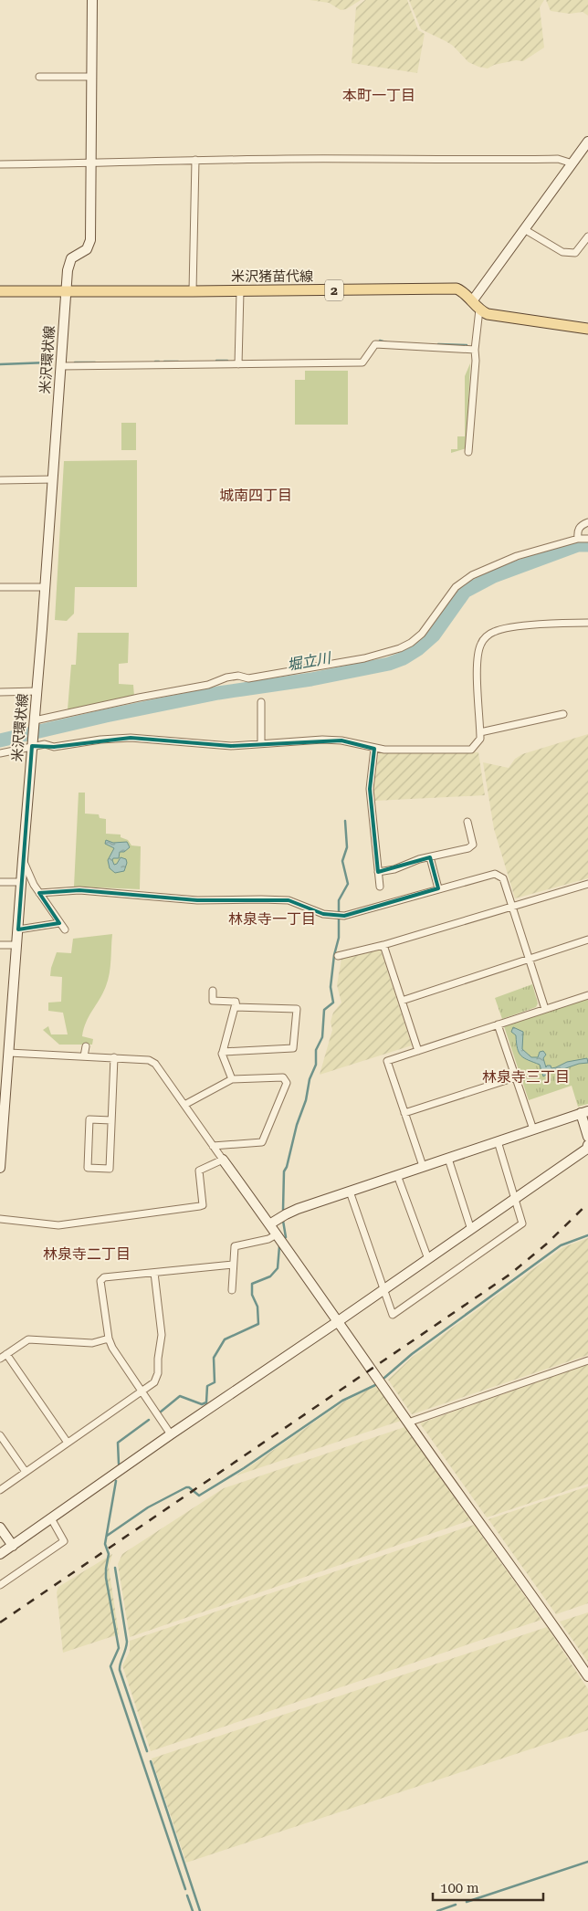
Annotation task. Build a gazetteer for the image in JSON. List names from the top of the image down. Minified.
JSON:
{"streets":{"main road":["米沢猪苗代線","2"],"street":["米沢環状線"]},"crossings":[["米沢猪苗代線","米沢環状線"]],"districts":["本町一丁目","城南四丁目","林泉寺一丁目","林泉寺三丁目","林泉寺二丁目"],"water":["堀立川"],"scale_bar":"100 m"}
